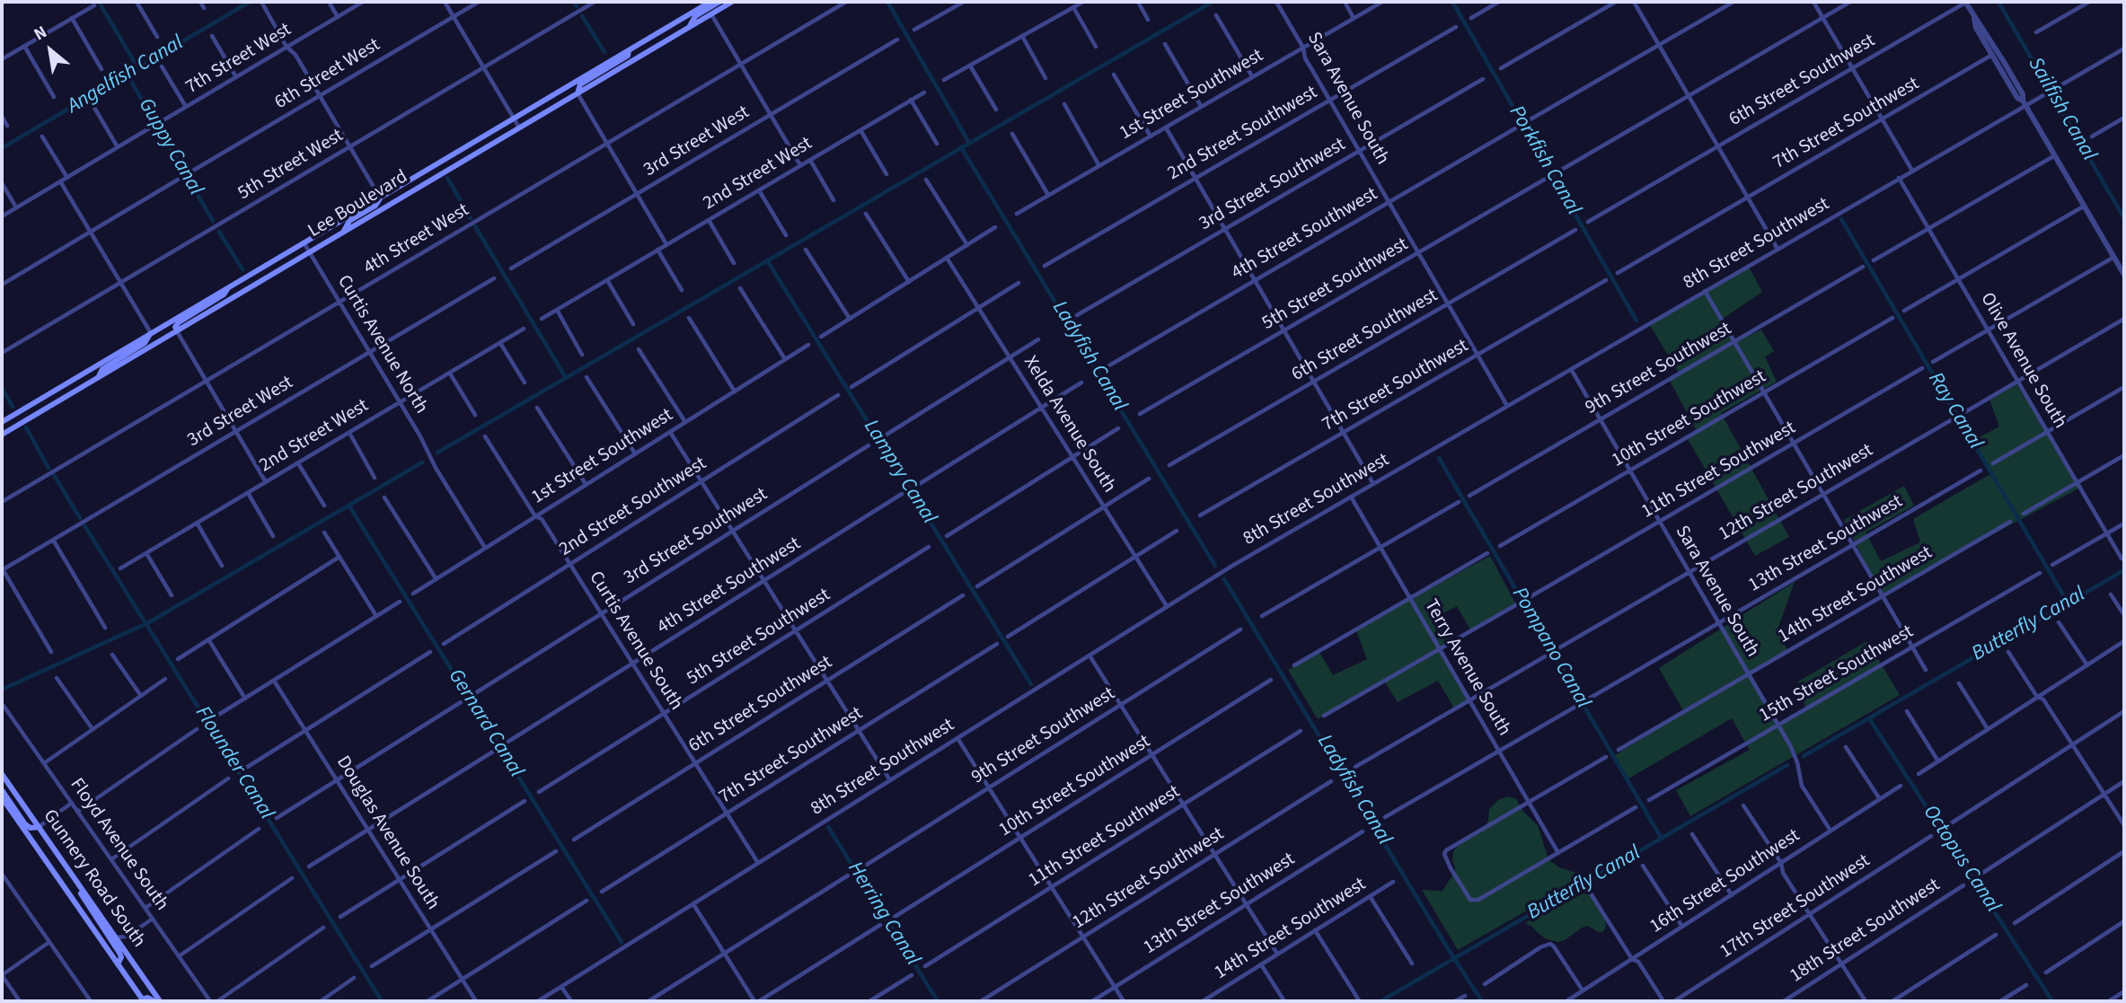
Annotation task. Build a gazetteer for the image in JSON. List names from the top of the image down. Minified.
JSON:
{"streets":{"main road":["Lee Boulevard","Gunnery Road South"],"street":["7th Street West","6th Street West","6th Street Southwest","1st Street Southwest","Sara Avenue South","7th Street Southwest","2nd Street Southwest","3rd Street West","5th Street West","2nd Street West","3rd Street Southwest","4th Street Southwest","4th Street West","8th Street Southwest","5th Street Southwest","Curtis Avenue North","Olive Avenue South","9th Street Southwest","10th Street Southwest","Xelda Avenue South","11th Street Southwest","12th Street Southwest","13th Street Southwest","14th Street Southwest","Curtis Avenue South","Terry Avenue South","15th Street Southwest","Douglas Avenue South","Floyd Avenue South","16th Street Southwest","17th Street Southwest","18th Street Southwest"]},"crossings":[["6th Street Southwest","Sara Avenue South"],["6th Street Southwest","Curtis Avenue South"],["1st Street Southwest","Sara Avenue South"],["1st Street Southwest","Curtis Avenue North"],["1st Street Southwest","Curtis Avenue South"],["Sara Avenue South","7th Street Southwest"],["Sara Avenue South","2nd Street Southwest"],["Sara Avenue South","3rd Street Southwest"],["Sara Avenue South","4th Street Southwest"],["Sara Avenue South","8th Street Southwest"],["Sara Avenue South","5th Street Southwest"],["Sara Avenue South","9th Street Southwest"],["Sara Avenue South","10th Street Southwest"],["Sara Avenue South","11th Street Southwest"],["Sara Avenue South","12th Street Southwest"],["Sara Avenue South","13th Street Southwest"],["Sara Avenue South","14th Street Southwest"],["Sara Avenue South","15th Street Southwest"],["Sara Avenue South","16th Street Southwest"],["7th Street Southwest","Curtis Avenue South"],["2nd Street Southwest","Curtis Avenue South"],["3rd Street West","Curtis Avenue North"],["2nd Street West","Curtis Avenue North"],["3rd Street Southwest","Curtis Avenue South"],["Lee Boulevard","Curtis Avenue North"],["4th Street Southwest","Curtis Avenue South"],["4th Street West","Curtis Avenue North"],["8th Street Southwest","Olive Avenue South"],["8th Street Southwest","Xelda Avenue South"],["8th Street Southwest","Curtis Avenue South"],["8th Street Southwest","Terry Avenue South"],["5th Street Southwest","Curtis Avenue South"]],"water":["Angelfish Canal","Sailfish Canal","Guppy Canal","Porkfish Canal","Ladyfish Canal","Ray Canal","Lampry Canal","Butterfly Canal","Pompano Canal","Gernard Canal","Flounder Canal","Octopus Canal","Herring Canal"],"north":"top left"}
